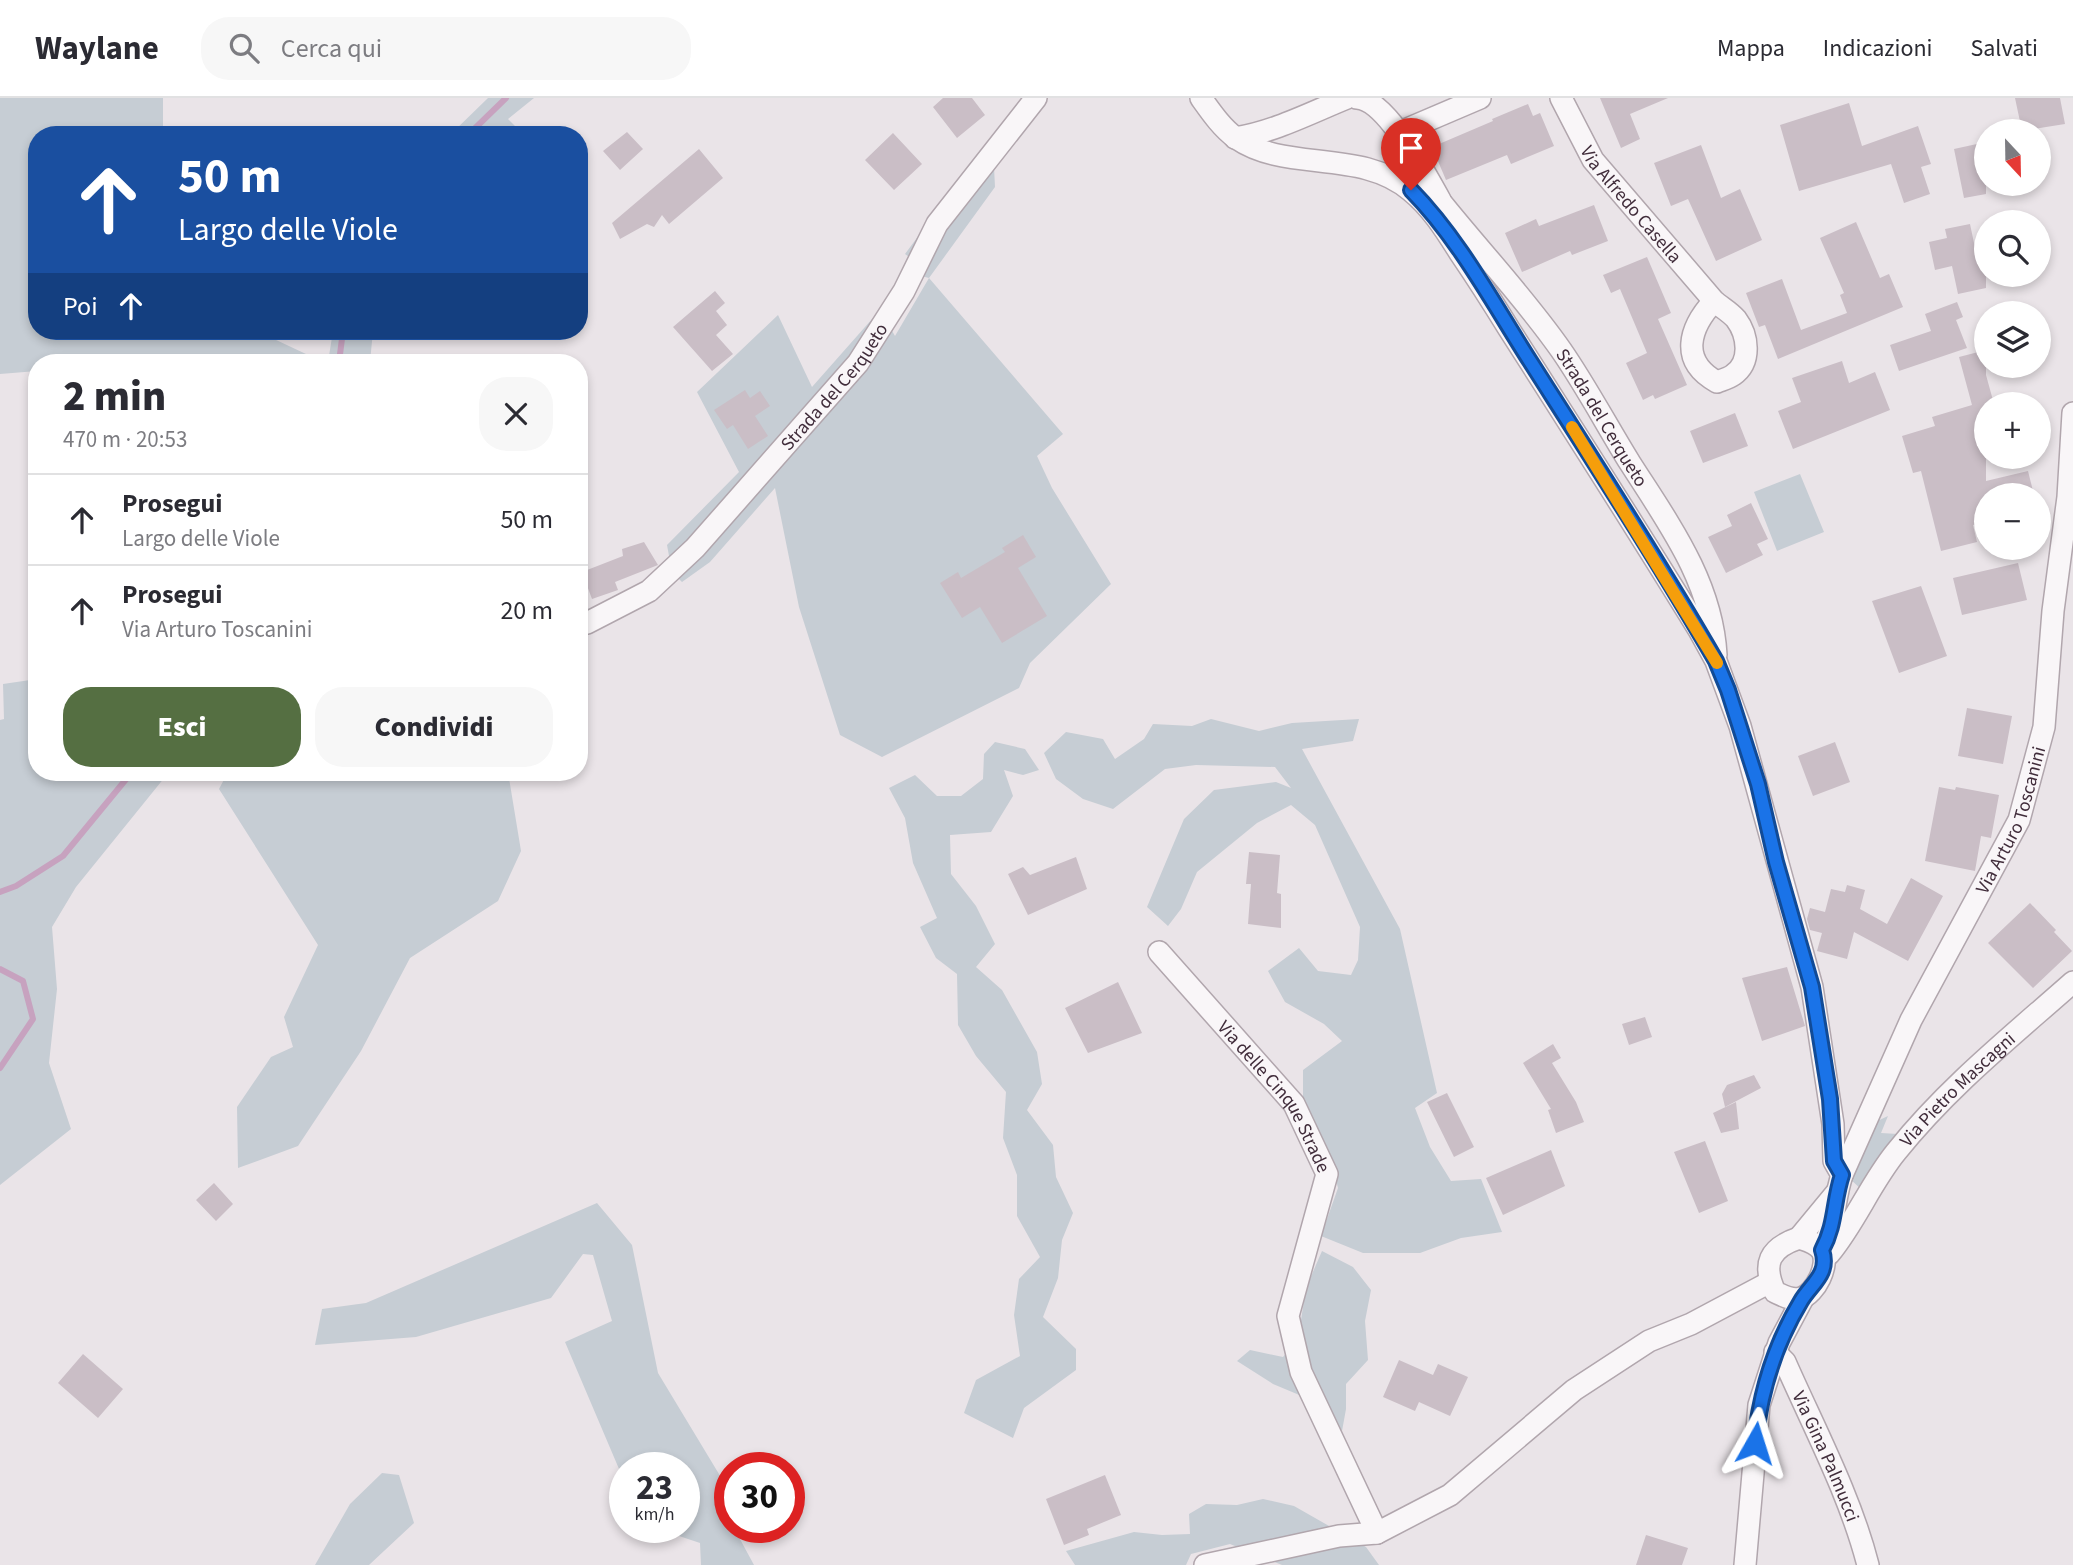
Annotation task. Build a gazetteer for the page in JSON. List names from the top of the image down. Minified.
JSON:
{"streets":{"street":["Via Alfredo Casella","Strada del Cerqueto","Via Arturo Toscanini","Via Pietro Mascagni","Via delle Cinque Strade","Via Gina Palmucci"]},"crossings":[["Strada del Cerqueto","Via Arturo Toscanini"],["Via Arturo Toscanini","Via Pietro Mascagni"]],"north":"bottom","page":{"header":"Waylane","search":"Cerca qui","nav":["Mappa","Indicazioni","Salvati"],"map_buttons":["+","−"],"turn":["50 m","Largo delle Viole"],"then":"Poi","heading":["2 min","470 m · 20:53"],"list":[{"name":"Prosegui","note":"Largo delle Viole","value":"50 m"},{"name":"Prosegui","note":"Via Arturo Toscanini","value":"20 m"}],"buttons":["Esci","Condividi"],"speed":"23 km/h","limit":"30"}}
